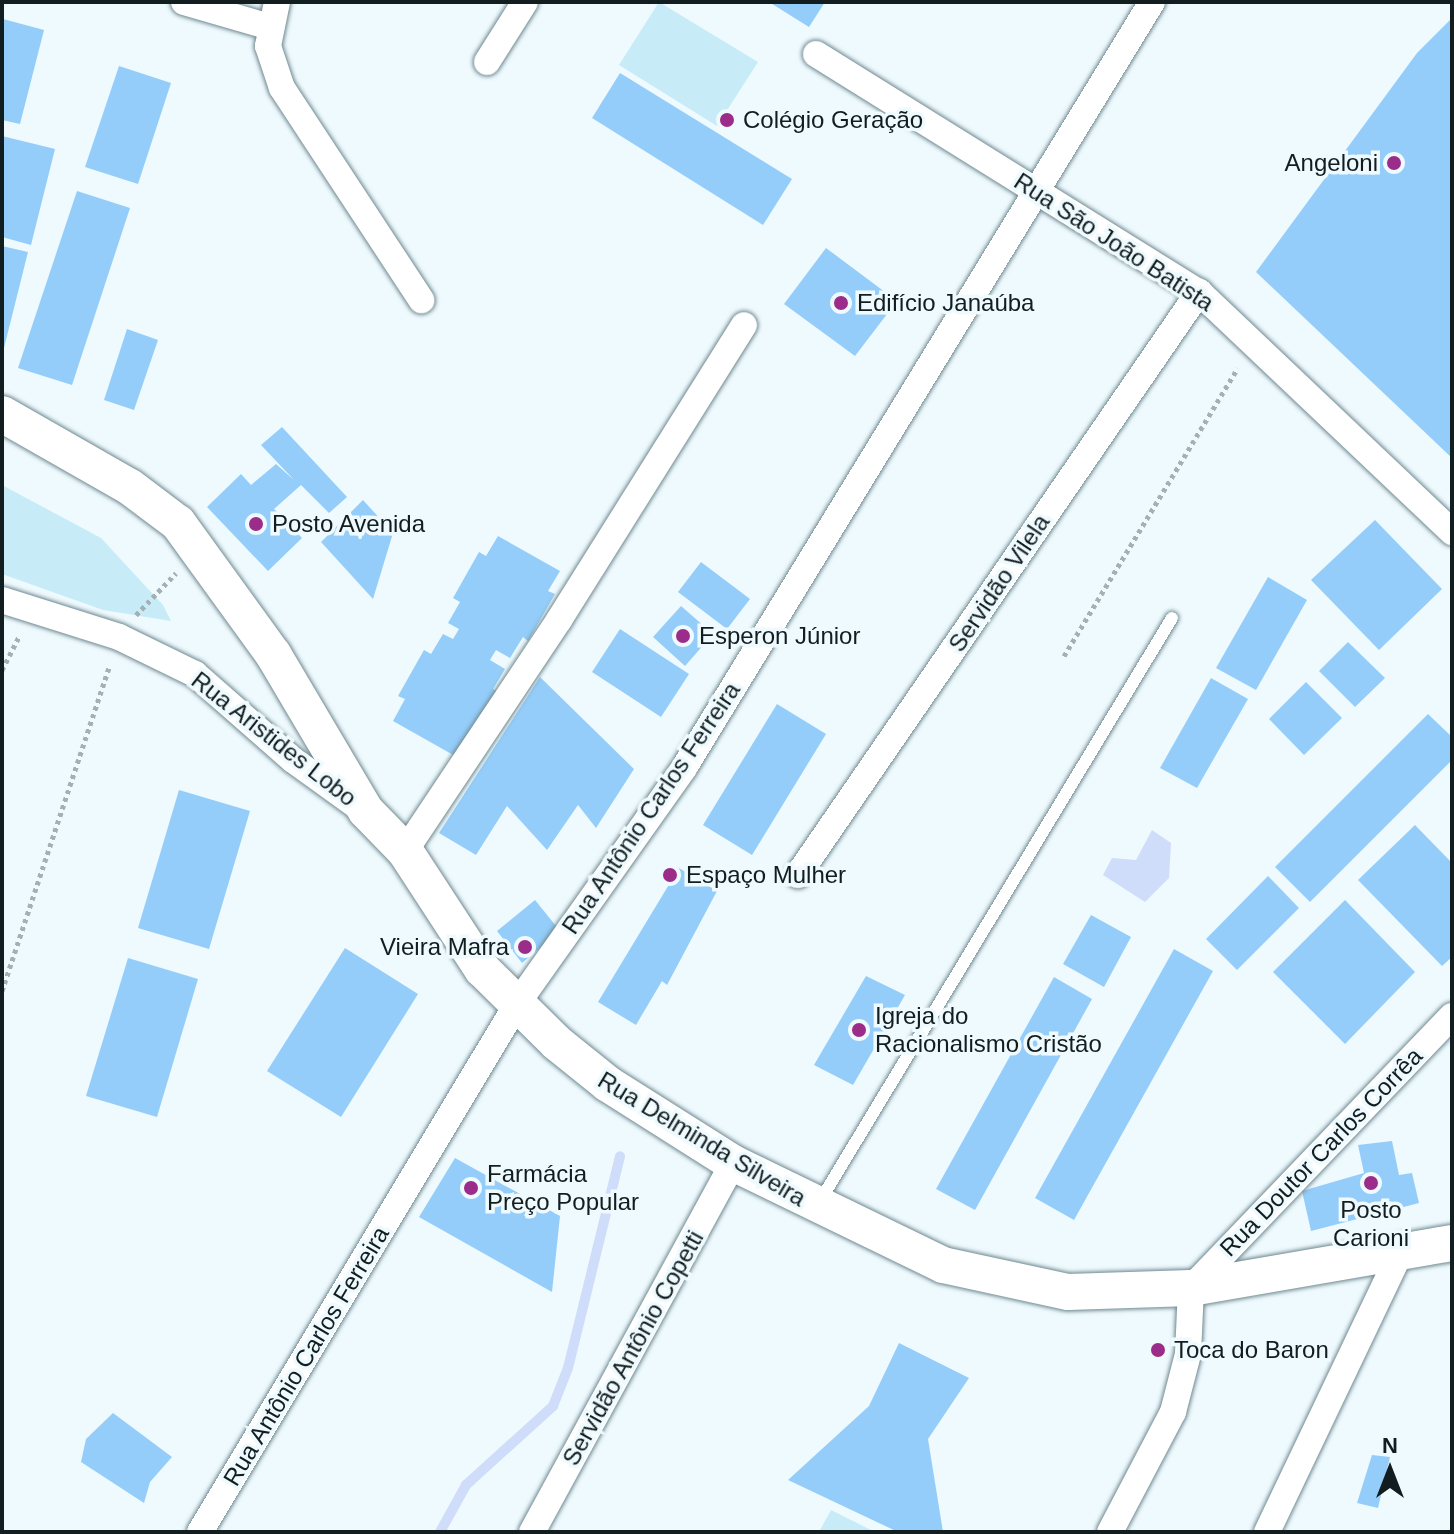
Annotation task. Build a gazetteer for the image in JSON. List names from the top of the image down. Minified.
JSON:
{"streets":{"main road":["Rua Delminda Silveira"],"street":["Rua São João Batista","Servidão Vilela","Rua Aristides Lobo","Rua Antônio Carlos Ferreira","Rua Doutor Carlos Corrêa","Servidão Antônio Copetti"]},"crossings":[["Rua São João Batista","Servidão Vilela"],["Rua São João Batista","Rua Antônio Carlos Ferreira"],["Rua Aristides Lobo","Rua Delminda Silveira"],["Rua Antônio Carlos Ferreira","Rua Delminda Silveira"],["Rua Delminda Silveira","Rua Doutor Carlos Corrêa"],["Rua Delminda Silveira","Servidão Antônio Copetti"]],"places":["Colégio Geração","Angeloni","Edifício Janaúba","Posto Avenida","Esperon Júnior","Espaço Mulher","Vieira Mafra","Igreja do Racionalismo Cristão","Posto Carioni","Farmácia Preço Popular","Toca do Baron"],"north":"top"}
